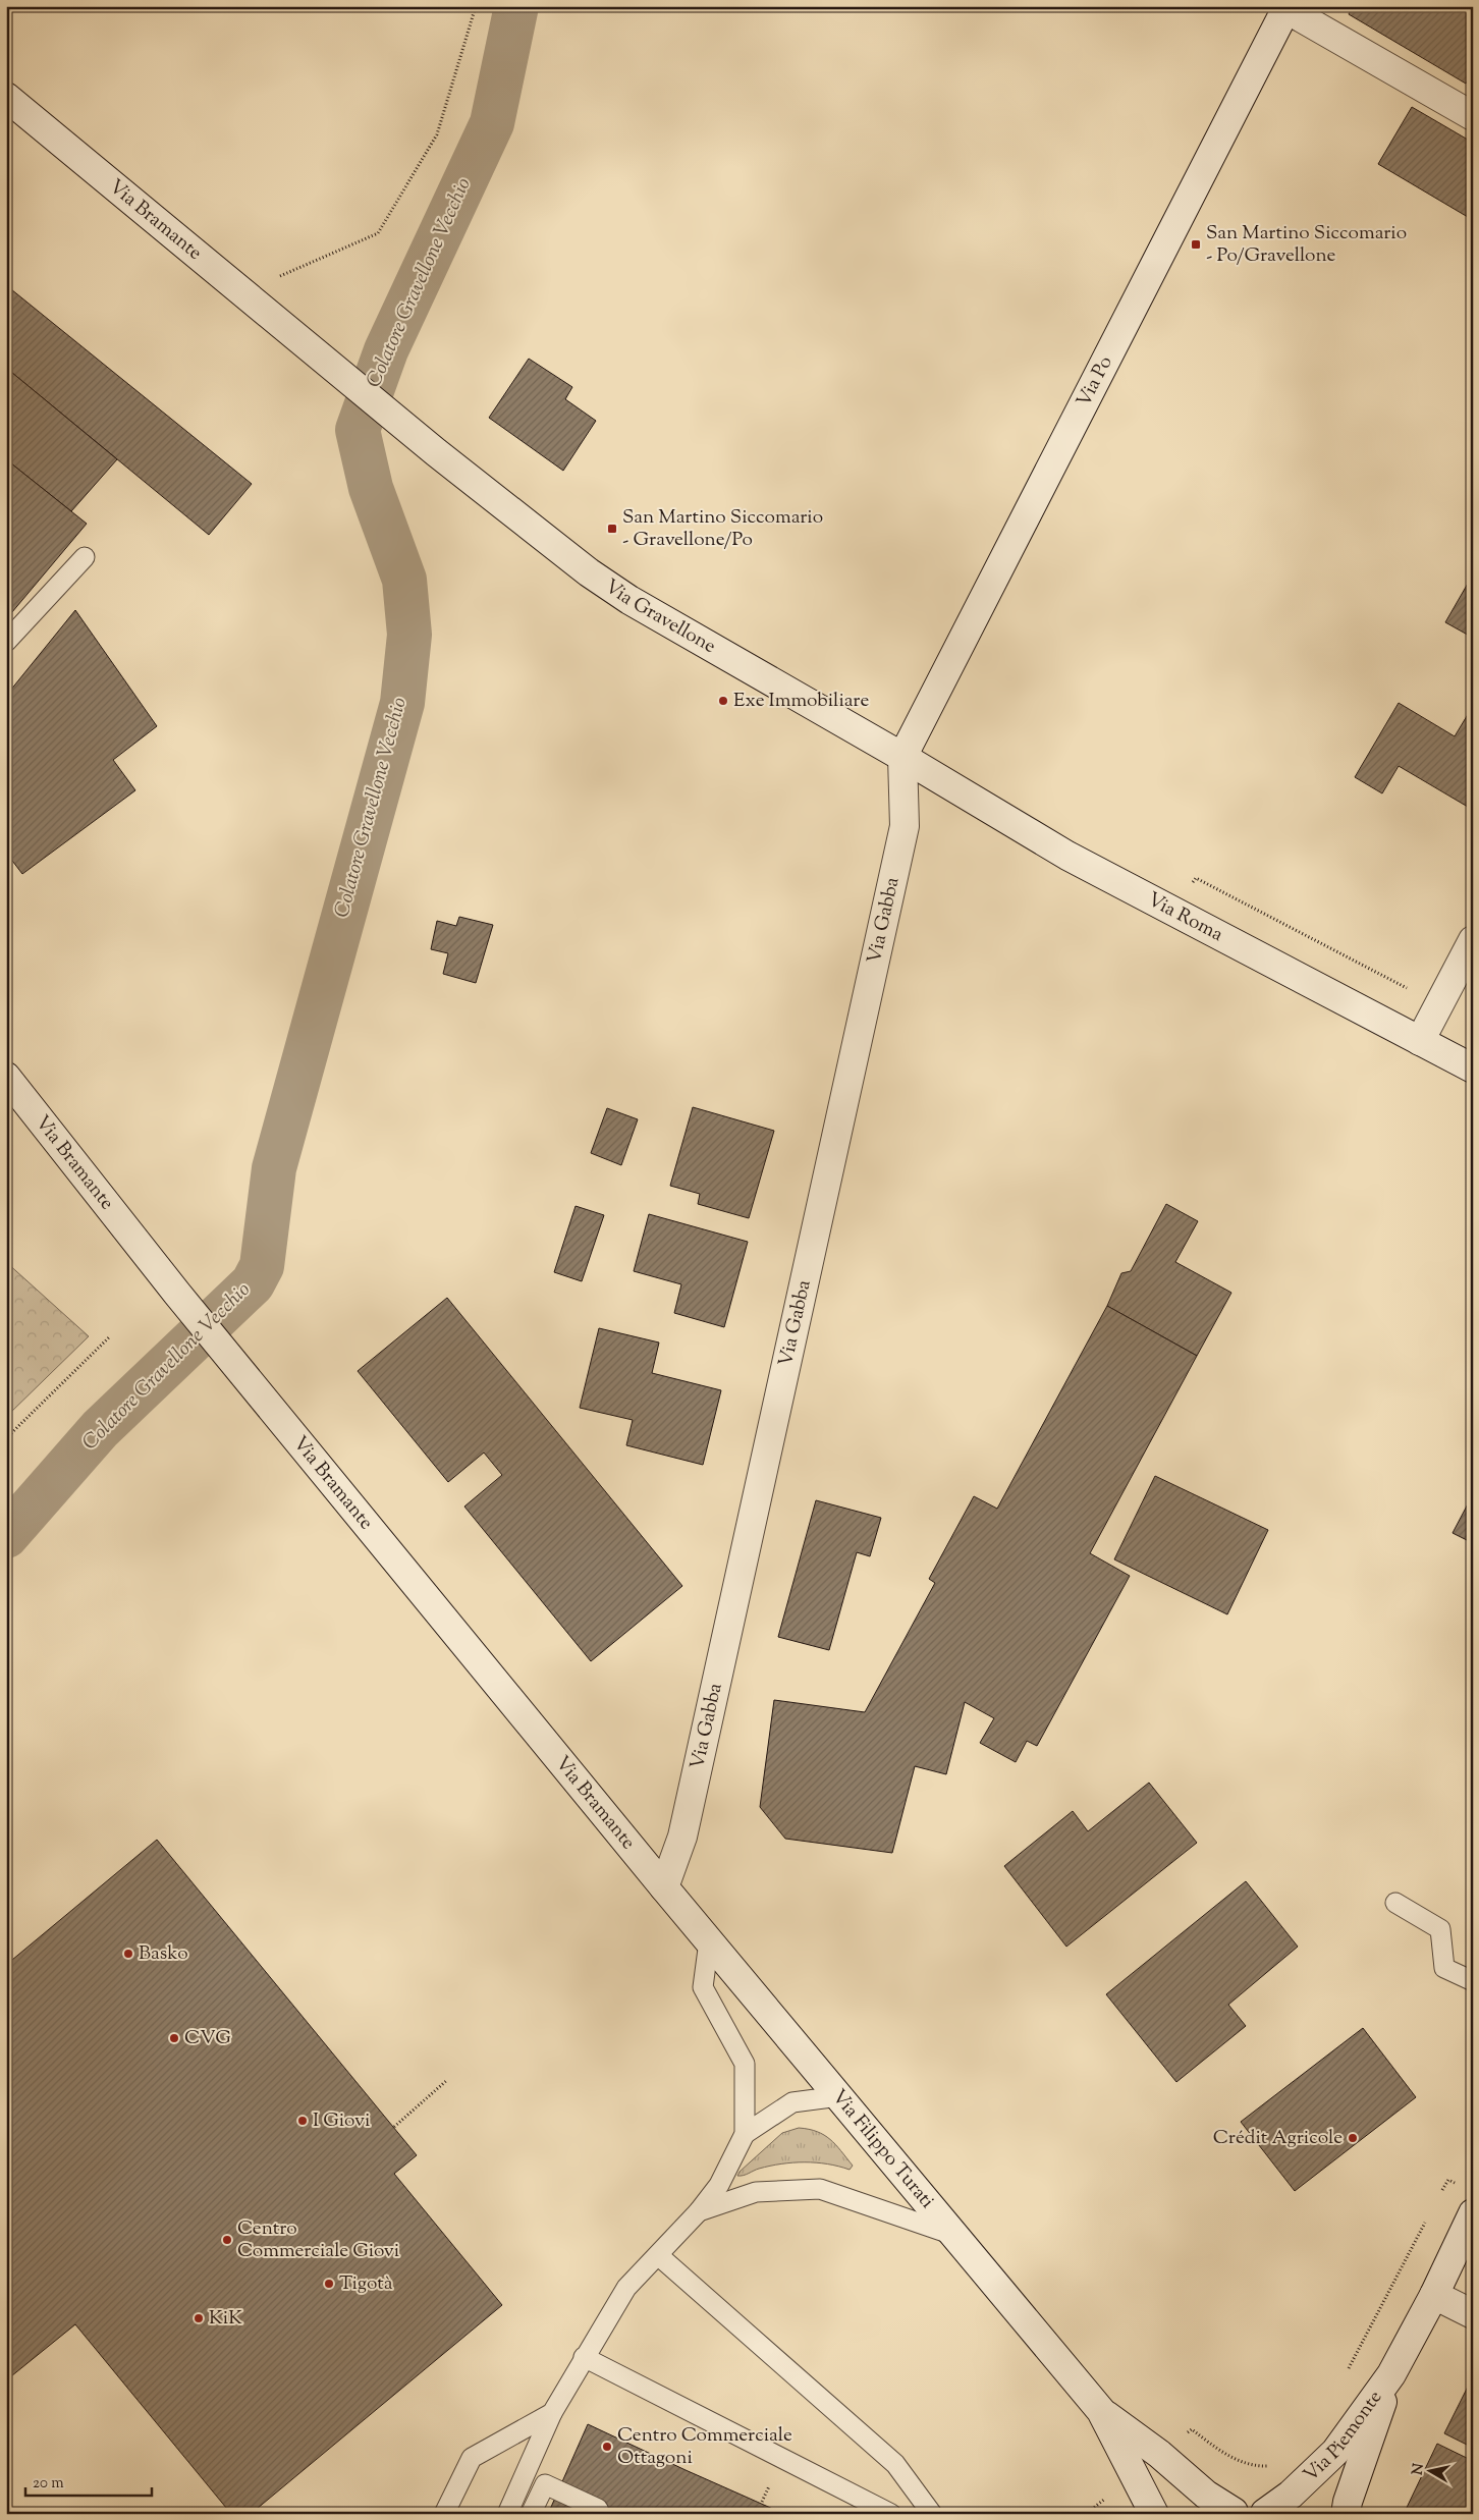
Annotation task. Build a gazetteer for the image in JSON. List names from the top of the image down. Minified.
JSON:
{"streets":{"street":["Via Bramante","Via Po","Via Gravellone","Via Roma","Via Gabba","Via Filippo Turati","Via Piemonte"]},"crossings":[["Via Bramante","Via Gravellone"],["Via Bramante","Via Gabba"],["Via Bramante","Via Filippo Turati"],["Via Po","Via Gravellone"],["Via Po","Via Roma"],["Via Po","Via Gabba"],["Via Gravellone","Via Roma"],["Via Gravellone","Via Gabba"],["Via Roma","Via Gabba"],["Via Gabba","Via Filippo Turati"]],"water":["Colatore Gravellone Vecchio"],"places":{"transit":["San Martino Siccomario - Po/Gravellone","San Martino Siccomario - Gravellone/Po"],"other":["Exe Immobiliare","Basko","CVG","I Giovi","Crédit Agricole","Centro Commerciale Giovi","Tigotà","KiK","Centro Commerciale Ottagoni"]},"scale_bar":"20 m","north":"left"}
